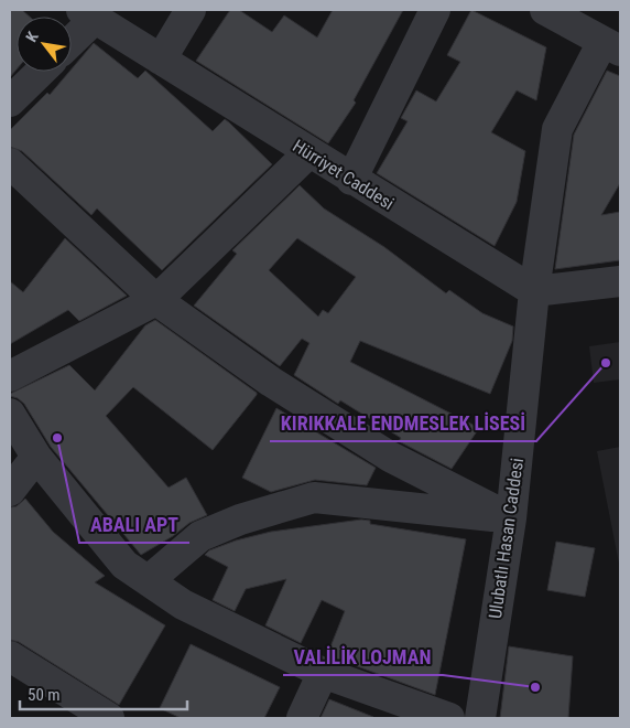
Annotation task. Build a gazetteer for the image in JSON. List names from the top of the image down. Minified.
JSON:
{"streets":{"street":["Hürriyet Caddesi","Ulubatlı Hasan Caddesi"]},"crossings":[["Hürriyet Caddesi","Ulubatlı Hasan Caddesi"]],"places":["KIRIKKALE ENDMESLEK LİSESİ","ABALI APT","VALİLİK LOJMAN"],"scale_bar":"50 m","north":"top left"}
